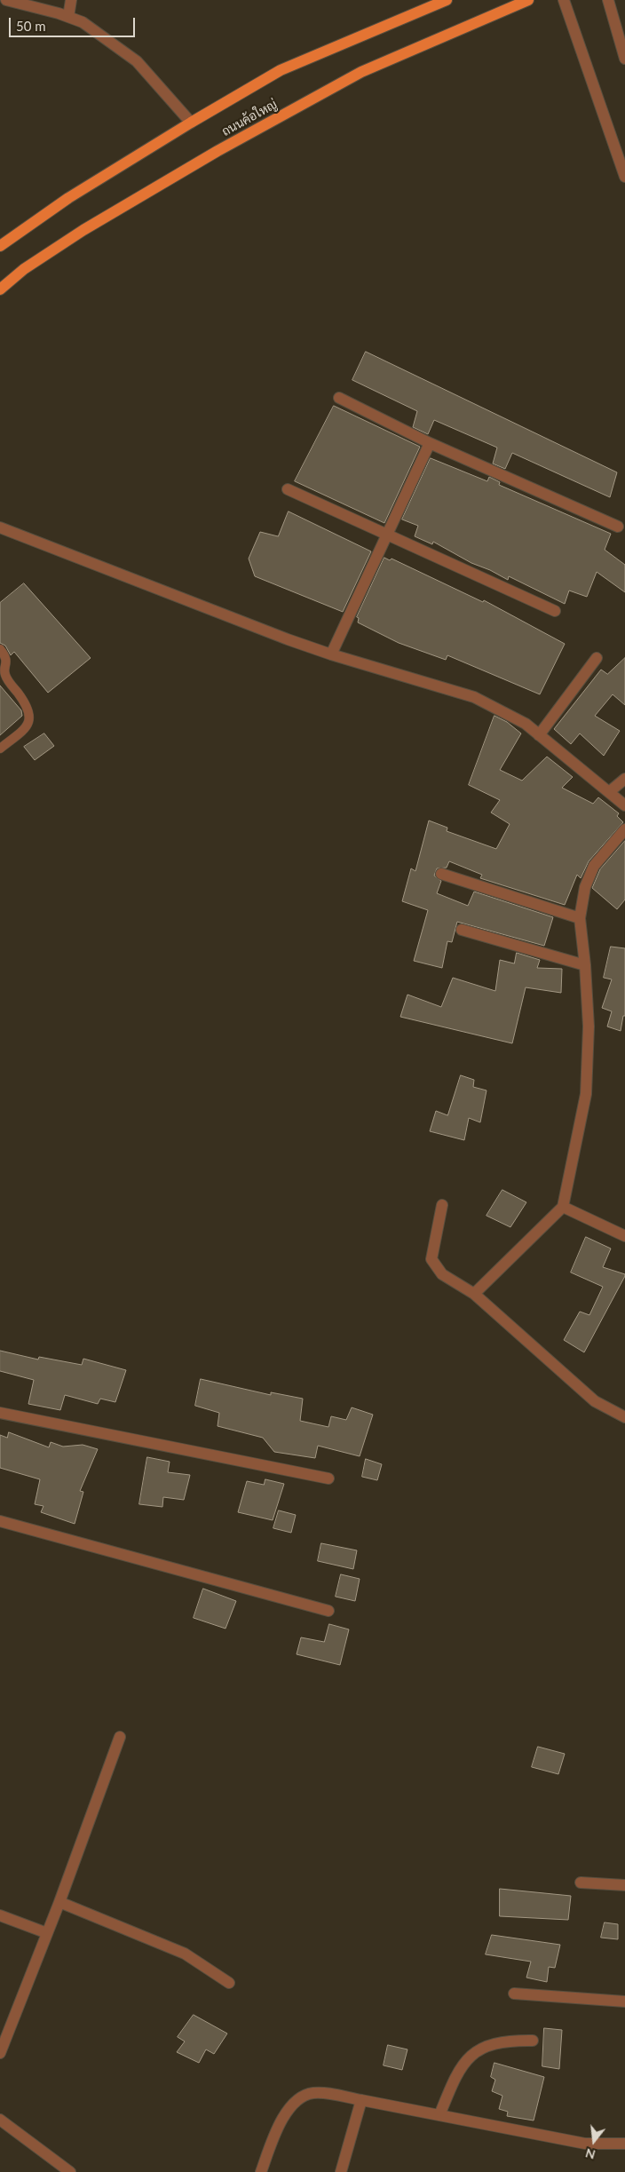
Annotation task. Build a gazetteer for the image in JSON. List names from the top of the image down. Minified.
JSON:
{"streets":{"main road":["ถนนค้อใหญ่"]},"scale_bar":"50 m","north":"bottom"}
